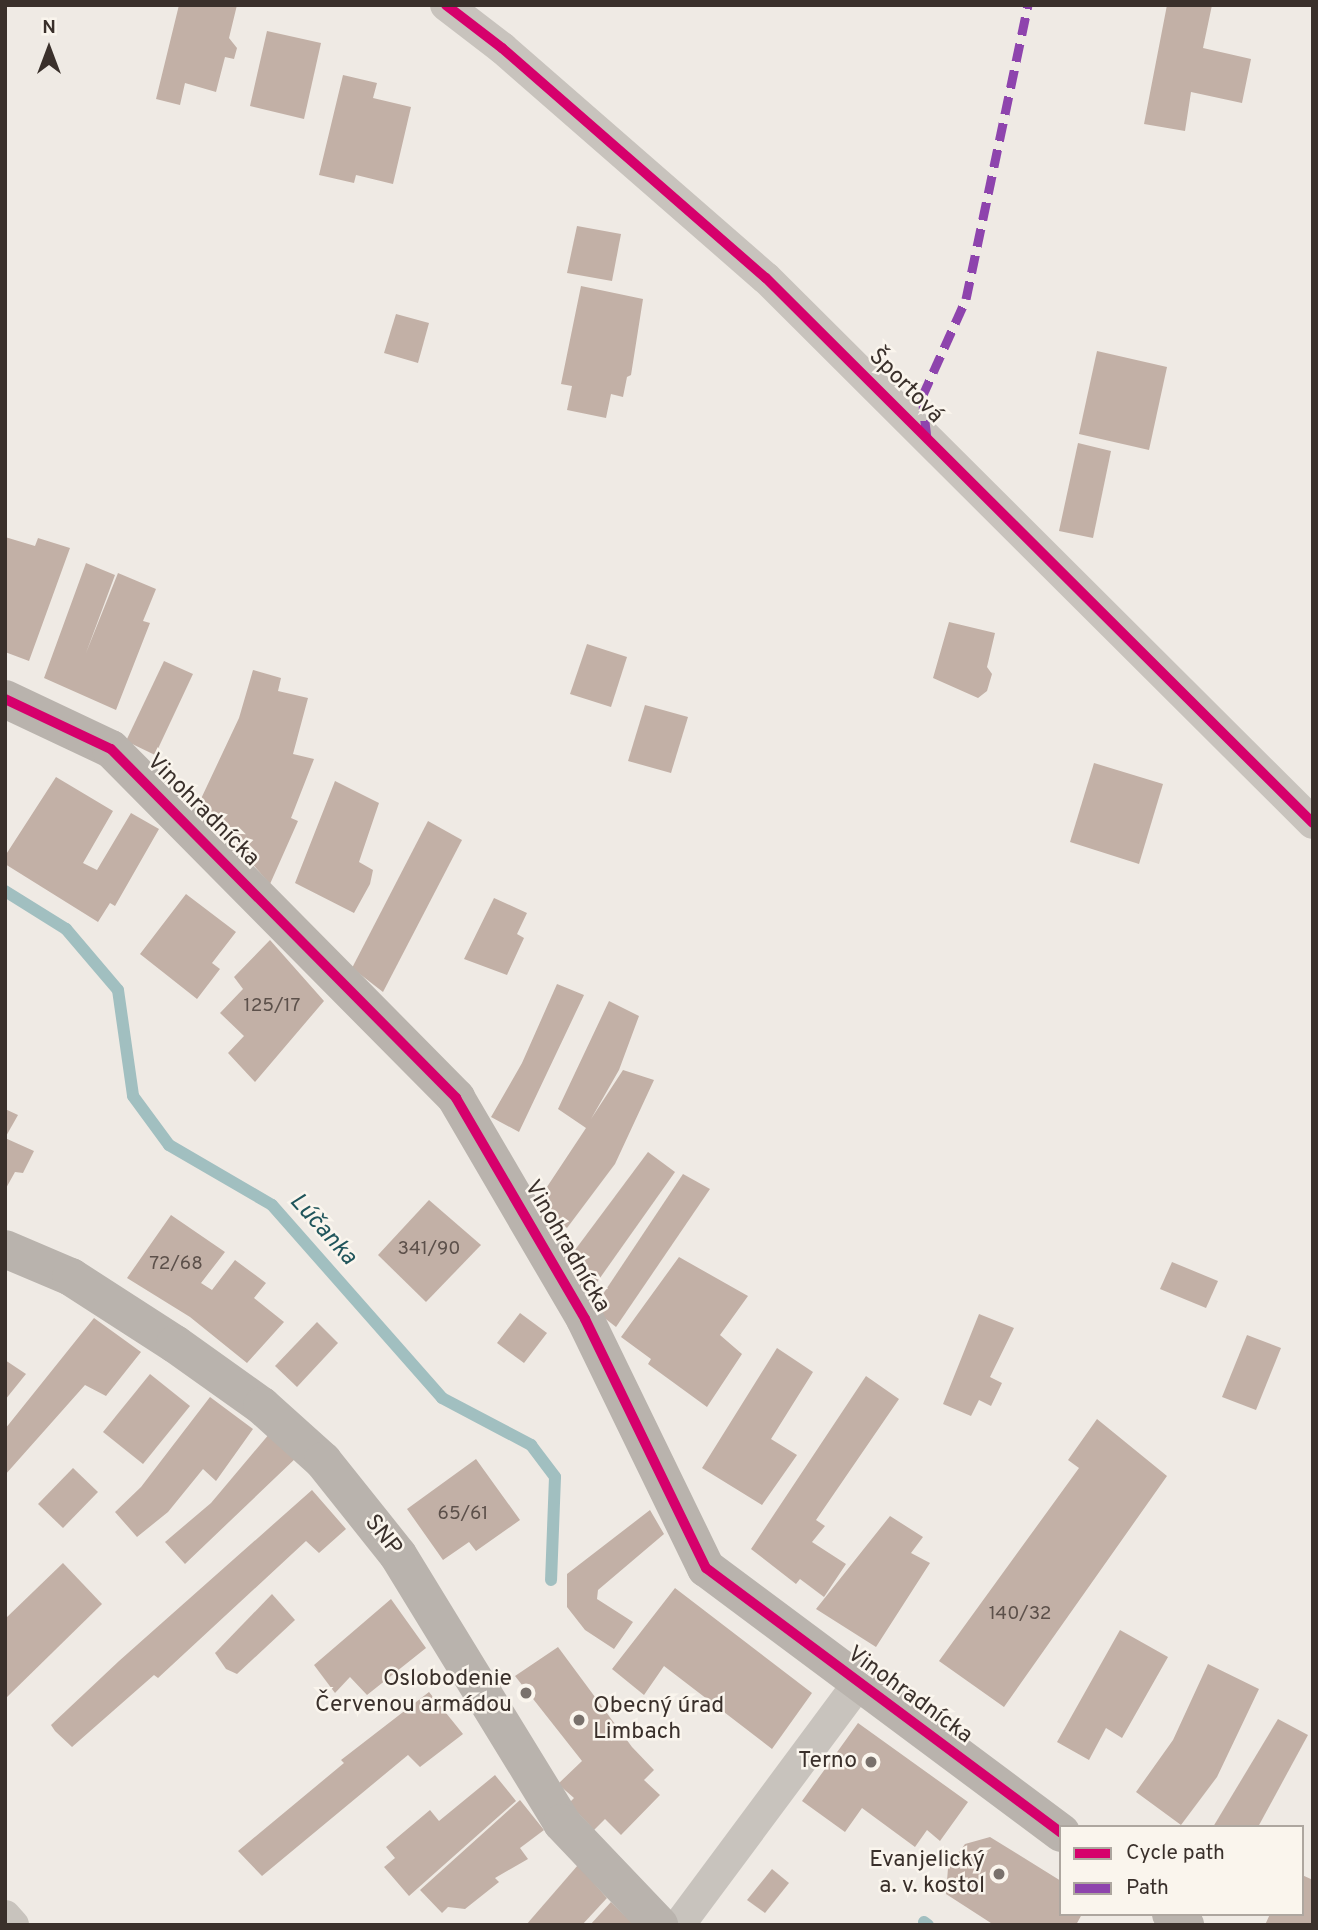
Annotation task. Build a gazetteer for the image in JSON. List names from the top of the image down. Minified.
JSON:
{"streets":{"street":["Športová","Vinohradnícka","SNP"]},"water":["Lúčanka"],"places":["Oslobodenie Červenou armádou","Obecný úrad Limbach","Terno","Evanjelický a. v. kostol"],"house_numbers":["125/17","341/90","72/68","65/61","140/32"],"legend":["Cycle path","Path"],"north":"top"}
